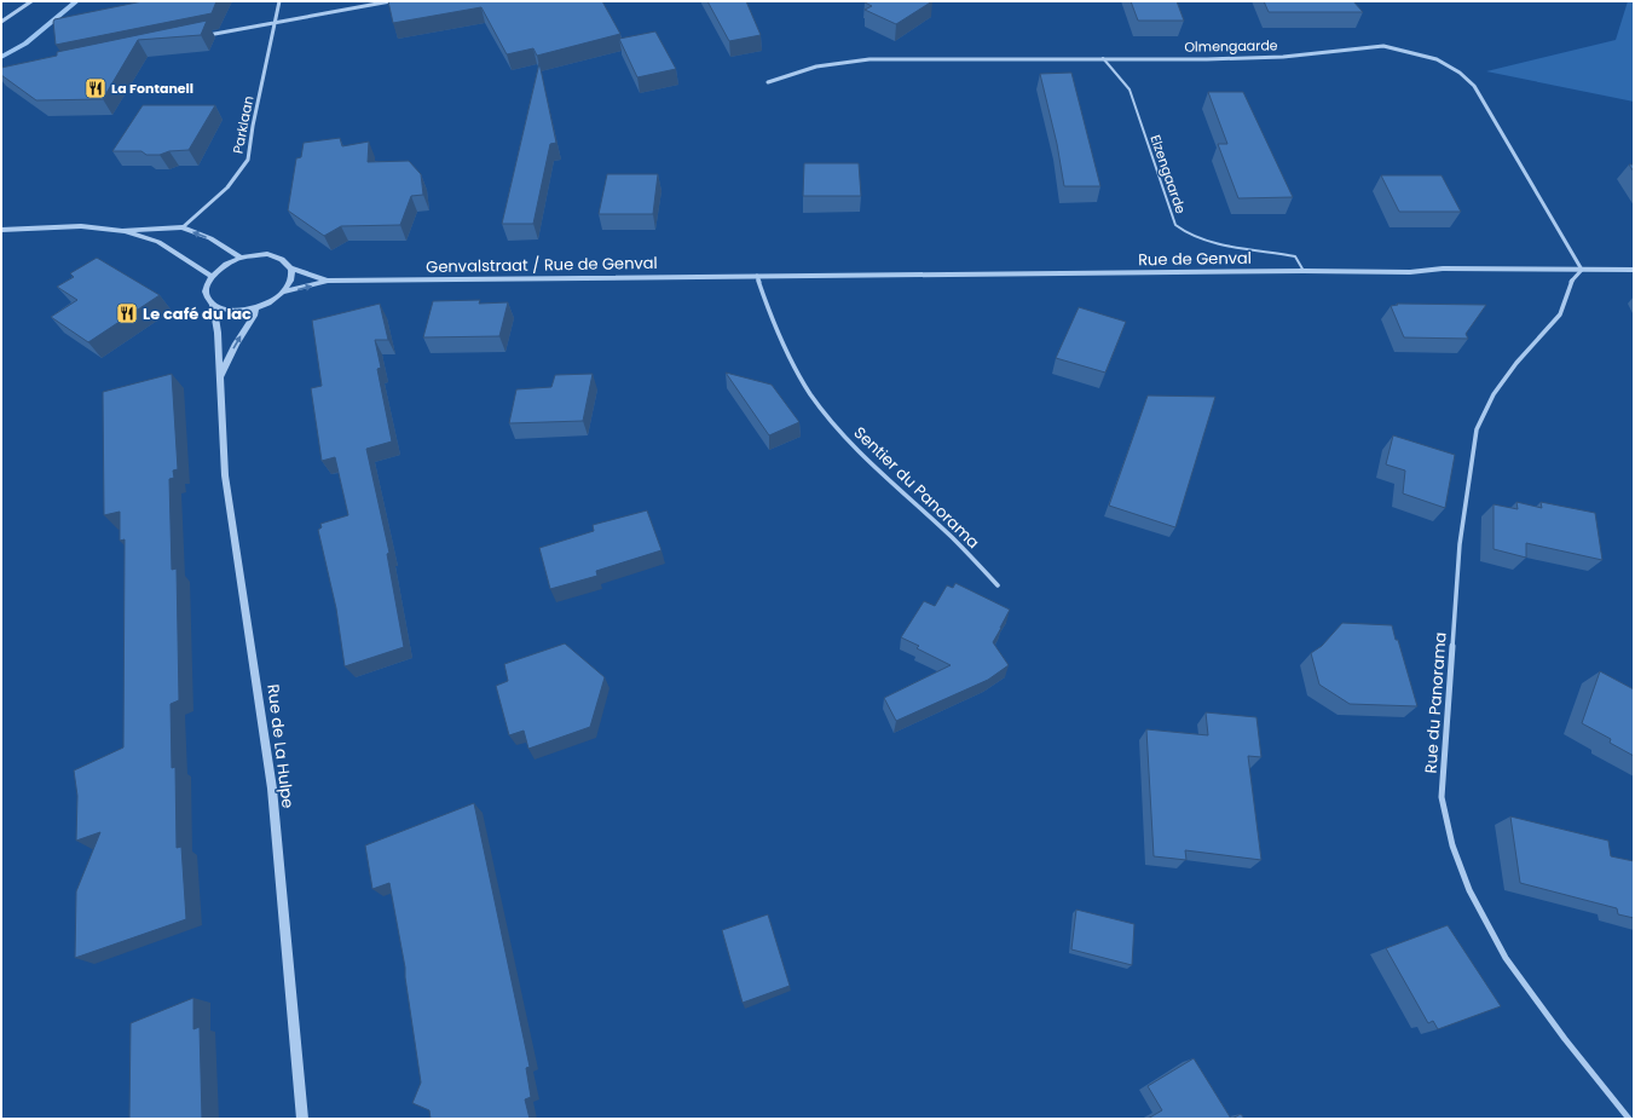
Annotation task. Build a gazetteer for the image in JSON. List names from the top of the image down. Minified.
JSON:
{"streets":{"street":["Olmengaarde","Parklaan","Rue de Genval","Genvalstraat / Rue de Genval","Sentier du Panorama","Rue du Panorama","Rue de La Hulpe"],"lane":["Elzengaarde"]},"crossings":[["Olmengaarde","Elzengaarde"],["Olmengaarde","Rue de Genval"],["Olmengaarde","Rue du Panorama"],["Elzengaarde","Rue de Genval"],["Rue de Genval","Genvalstraat / Rue de Genval"],["Rue de Genval","Sentier du Panorama"],["Rue de Genval","Rue du Panorama"],["Genvalstraat / Rue de Genval","Sentier du Panorama"],["Genvalstraat / Rue de Genval","Rue de La Hulpe"]],"places":{"restaurant":["La Fontanell","Le café du lac"]}}
